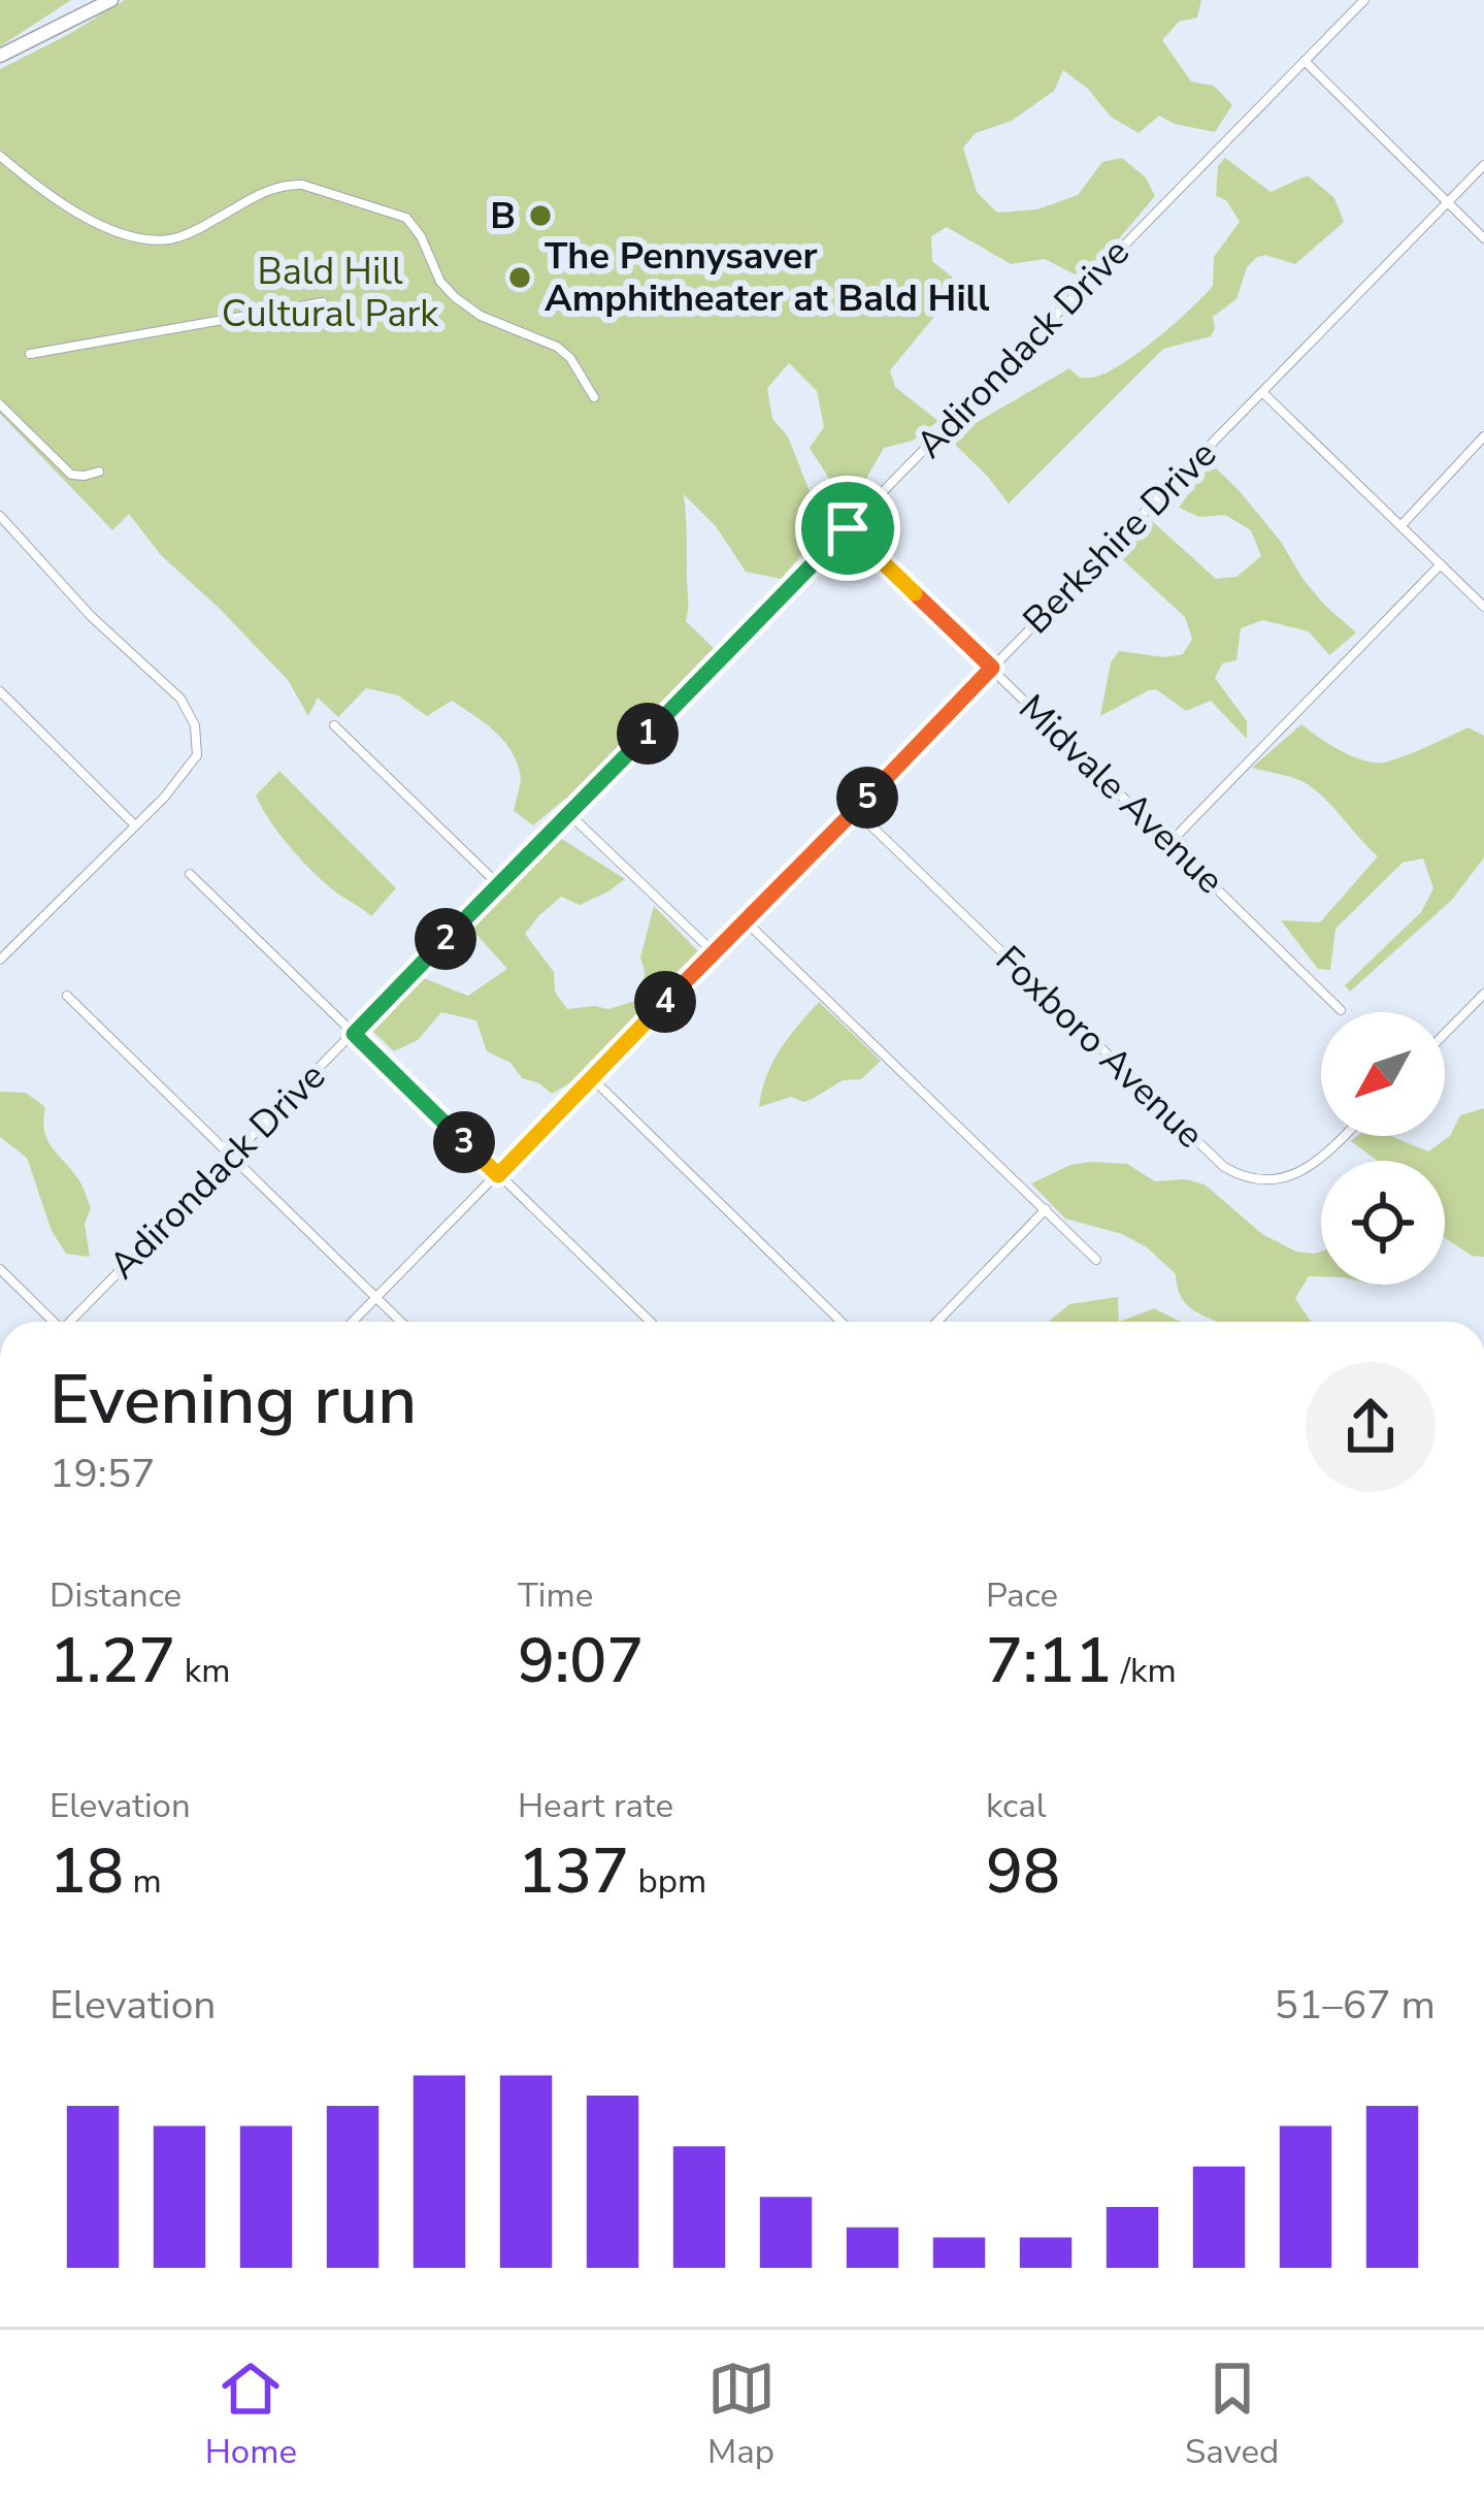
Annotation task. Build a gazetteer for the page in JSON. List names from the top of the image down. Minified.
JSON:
{"streets":{"street":["Adirondack Drive","Berkshire Drive","Midvale Avenue","Foxboro Avenue"]},"crossings":[["Adirondack Drive","Midvale Avenue"],["Berkshire Drive","Midvale Avenue"],["Berkshire Drive","Foxboro Avenue"]],"parks":["Bald Hill Cultural Park"],"places":["B","The Pennysaver Amphitheater at Bald Hill"],"north":"bottom left","page":{"pins":["1","5","2","4","3"],"heading":["Evening run","19:57"],"stats":[["Distance","1.27 km"],["Time","9:07"],["Pace","7:11 /km"],["Elevation","18 m"],["Heart rate","137 bpm"],["kcal","98"]],"chart":["Elevation","51–67 m"],"tabs":["Home","Map","Saved"]}}
